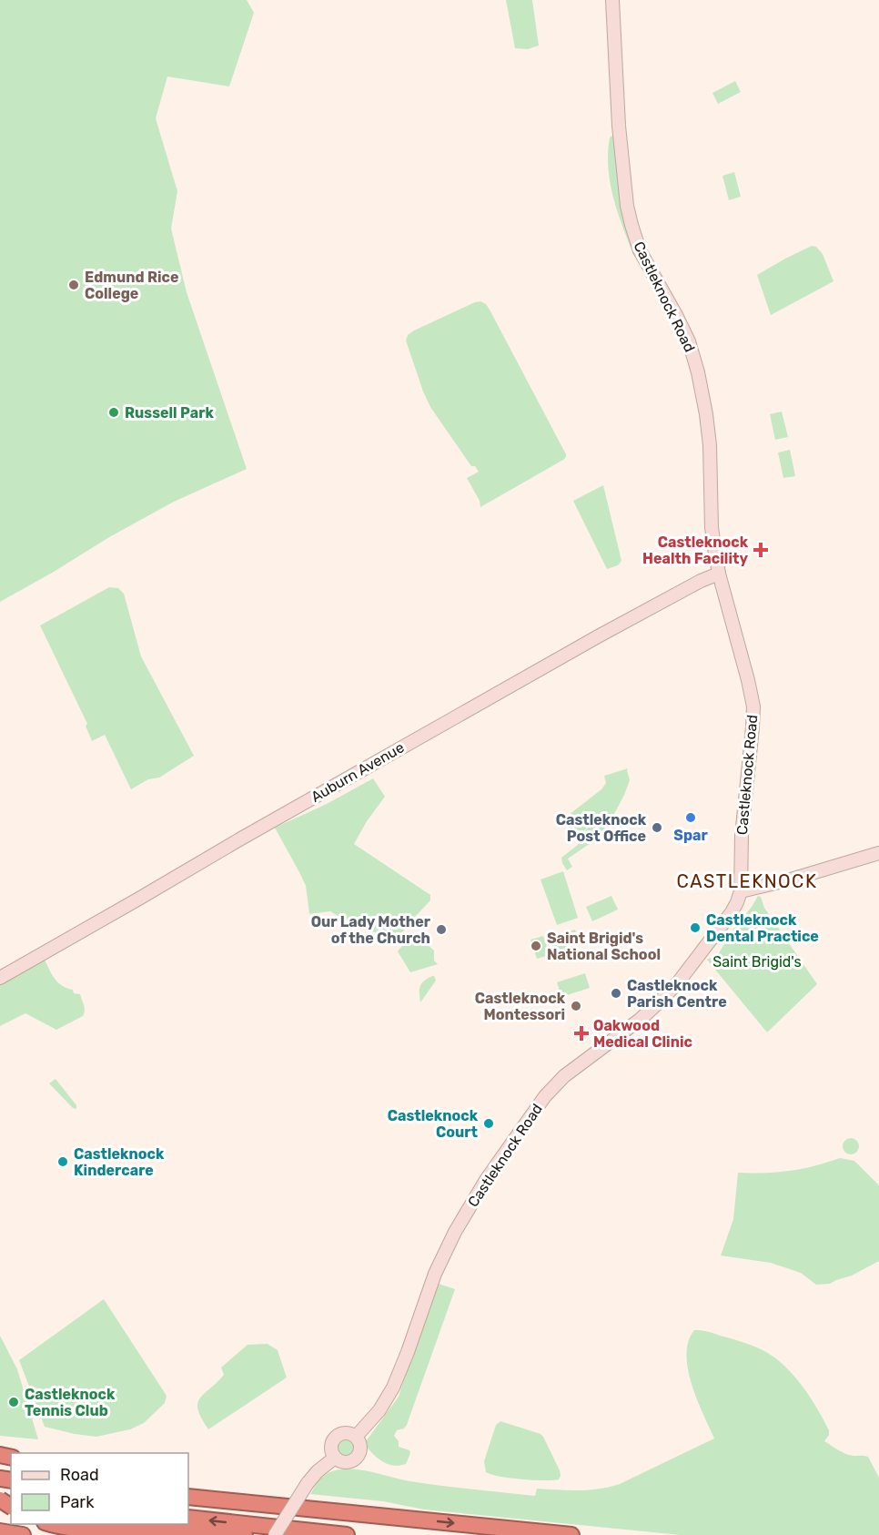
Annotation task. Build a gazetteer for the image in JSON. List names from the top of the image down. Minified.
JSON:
{"streets":{"main road":["Castleknock Road","Auburn Avenue"]},"crossings":[["Castleknock Road","Auburn Avenue"]],"districts":["CASTLEKNOCK"],"parks":["Saint Brigid's"],"places":{"other":["Edmund Rice College","Russell Park","Spar","Castleknock Post Office","Castleknock Dental Practice","Our Lady Mother of the Church","Saint Brigid's National School","Castleknock Parish Centre","Castleknock Montessori","Castleknock Court","Castleknock Kindercare","Castleknock Tennis Club"],"health":["Castleknock Health Facility","Oakwood Medical Clinic"]},"legend":["Road","Park"]}
